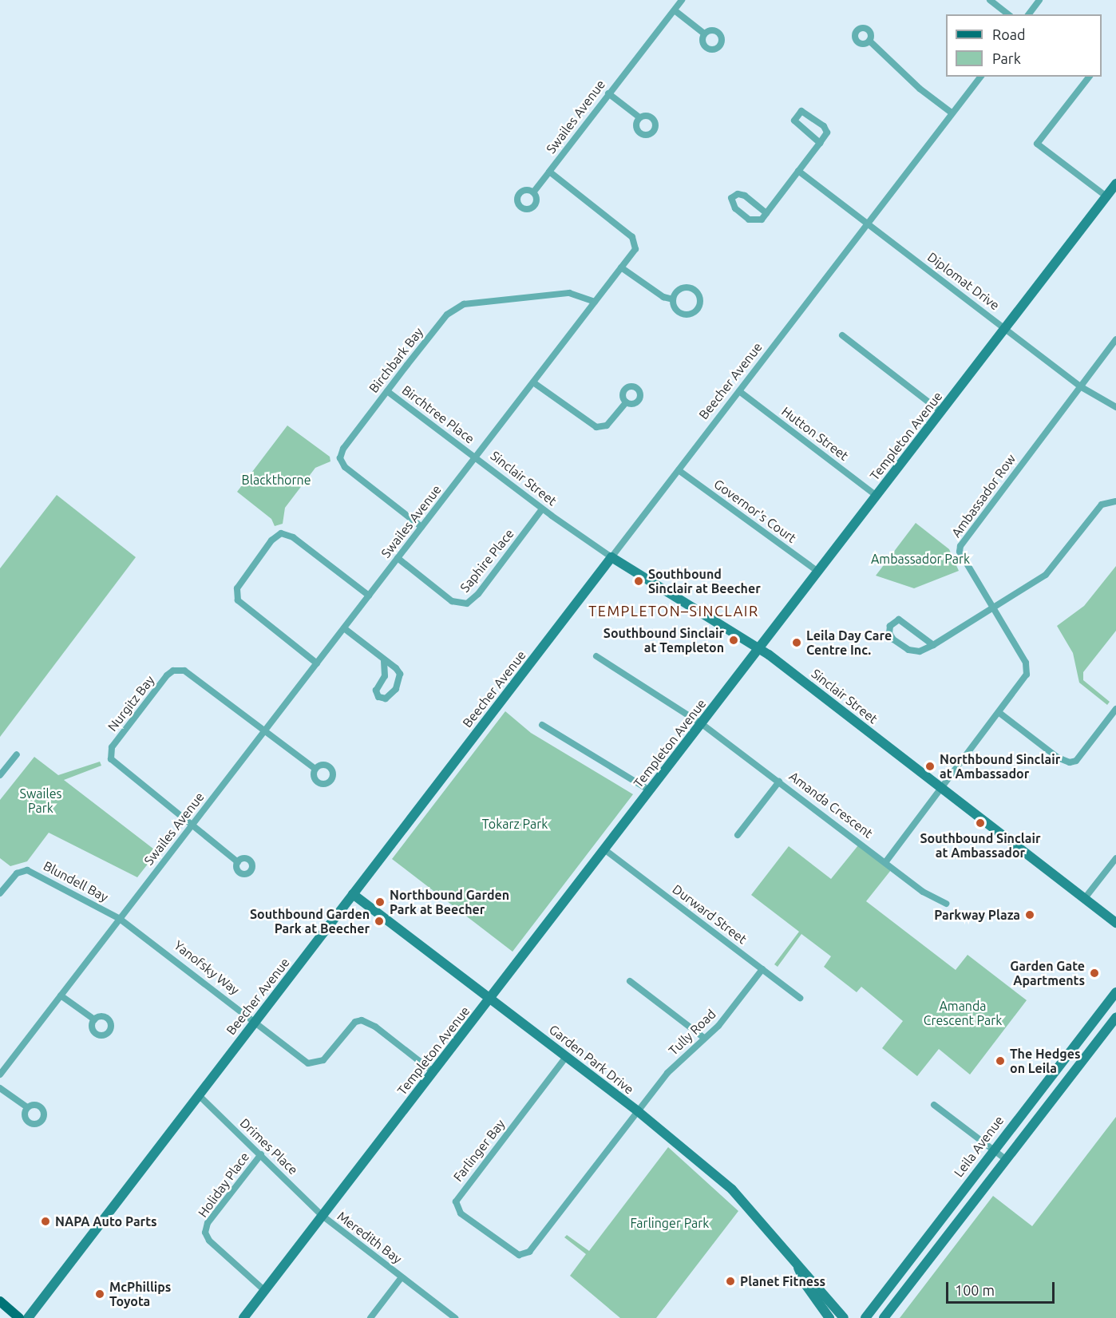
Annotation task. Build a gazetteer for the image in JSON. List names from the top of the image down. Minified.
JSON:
{"streets":{"street":["Swailes Avenue","Diplomat Drive","Birchbark Bay","Beecher Avenue","Birchtree Place","Hutton Street","Templeton Avenue","Sinclair Street","Ambassador Row","Governor's Court","Saphire Place","Nurgitz Bay","Amanda Crescent","Blundell Bay","Durward Street","Yanofsky Way","Tully Road","Garden Park Drive","Drimes Place","Leila Avenue","Farlinger Bay","Holiday Place","Meredith Bay"]},"crossings":[["Swailes Avenue","Birchbark Bay"],["Swailes Avenue","Birchtree Place"],["Swailes Avenue","Sinclair Street"],["Swailes Avenue","Saphire Place"],["Swailes Avenue","Nurgitz Bay"],["Swailes Avenue","Blundell Bay"],["Swailes Avenue","Yanofsky Way"],["Diplomat Drive","Beecher Avenue"],["Diplomat Drive","Templeton Avenue"],["Diplomat Drive","Ambassador Row"],["Birchbark Bay","Birchtree Place"],["Beecher Avenue","Hutton Street"],["Beecher Avenue","Sinclair Street"],["Beecher Avenue","Governor's Court"],["Beecher Avenue","Yanofsky Way"],["Beecher Avenue","Garden Park Drive"],["Beecher Avenue","Drimes Place"],["Birchtree Place","Sinclair Street"],["Hutton Street","Templeton Avenue"],["Templeton Avenue","Sinclair Street"],["Templeton Avenue","Governor's Court"],["Templeton Avenue","Amanda Crescent"],["Templeton Avenue","Durward Street"],["Templeton Avenue","Yanofsky Way"],["Templeton Avenue","Garden Park Drive"],["Templeton Avenue","Drimes Place"],["Templeton Avenue","Holiday Place"],["Templeton Avenue","Meredith Bay"],["Sinclair Street","Ambassador Row"],["Sinclair Street","Saphire Place"],["Ambassador Row","Amanda Crescent"],["Blundell Bay","Yanofsky Way"],["Durward Street","Tully Road"],["Tully Road","Garden Park Drive"],["Tully Road","Farlinger Bay"],["Garden Park Drive","Farlinger Bay"],["Drimes Place","Holiday Place"],["Drimes Place","Meredith Bay"]],"districts":["TEMPLETON–SINCLAIR"],"parks":["Blackthorne","Ambassador Park","Swailes Park","Tokarz Park","Amanda Crescent Park","Farlinger Park"],"places":["Southbound Sinclair at Beecher","Southbound Sinclair at Templeton","Leila Day Care Centre Inc.","Northbound Sinclair at Ambassador","Southbound Sinclair at Ambassador","Northbound Garden Park at Beecher","Parkway Plaza","Southbound Garden Park at Beecher","Garden Gate Apartments","The Hedges on Leila","NAPA Auto Parts","Planet Fitness","McPhillips Toyota"],"legend":["Road","Park"],"scale_bar":"100 m"}
